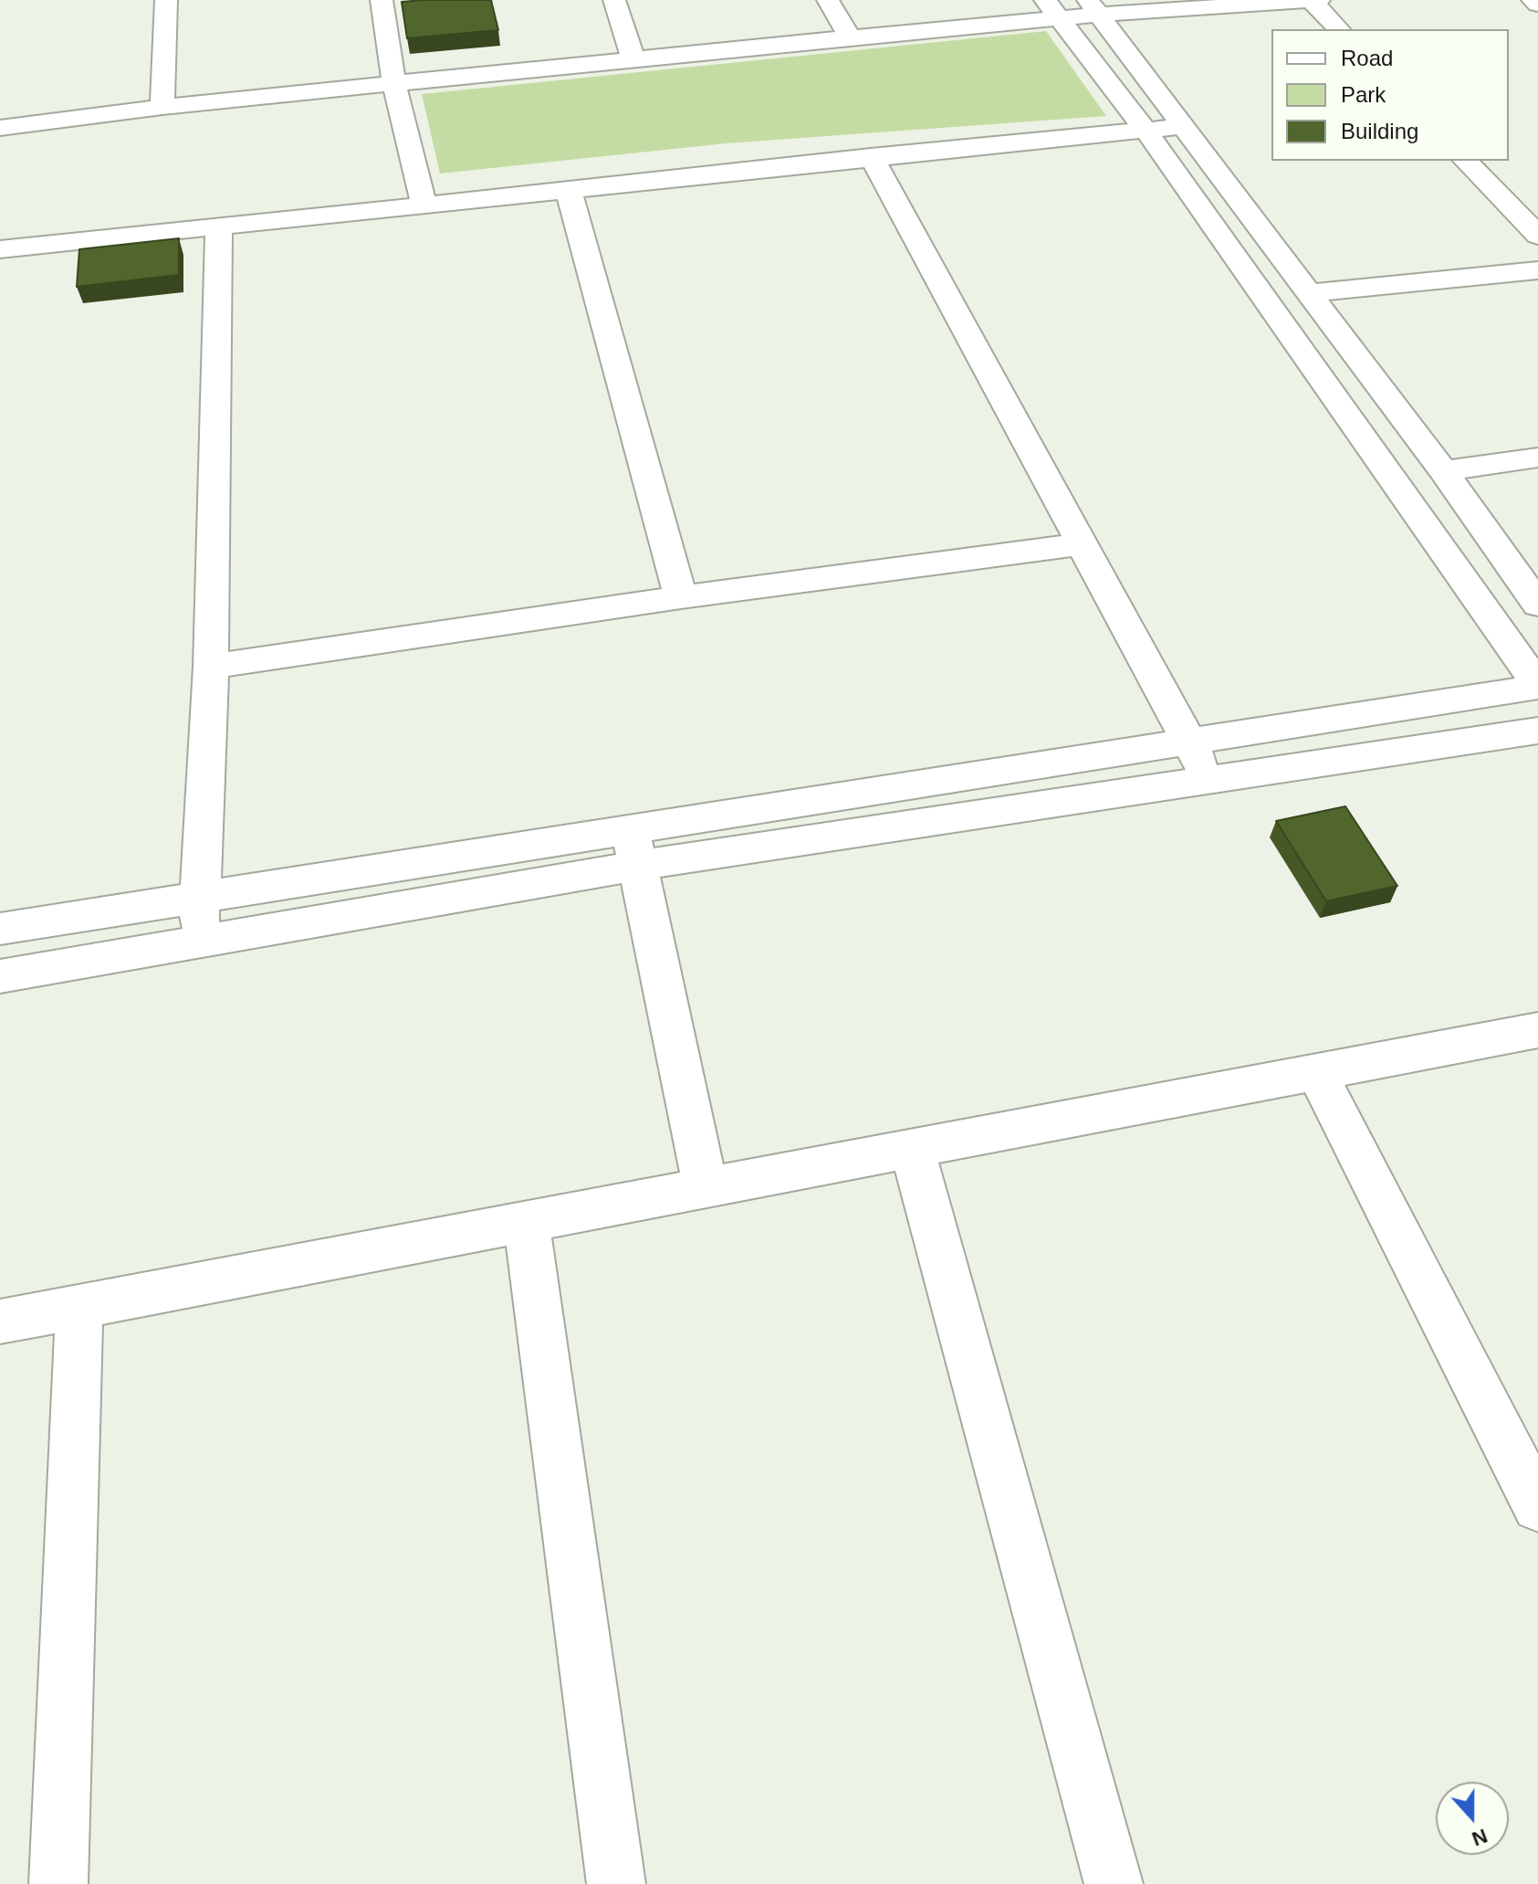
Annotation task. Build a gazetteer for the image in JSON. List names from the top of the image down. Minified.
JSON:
{"legend":["Road","Park","Building"],"north":"bottom"}
